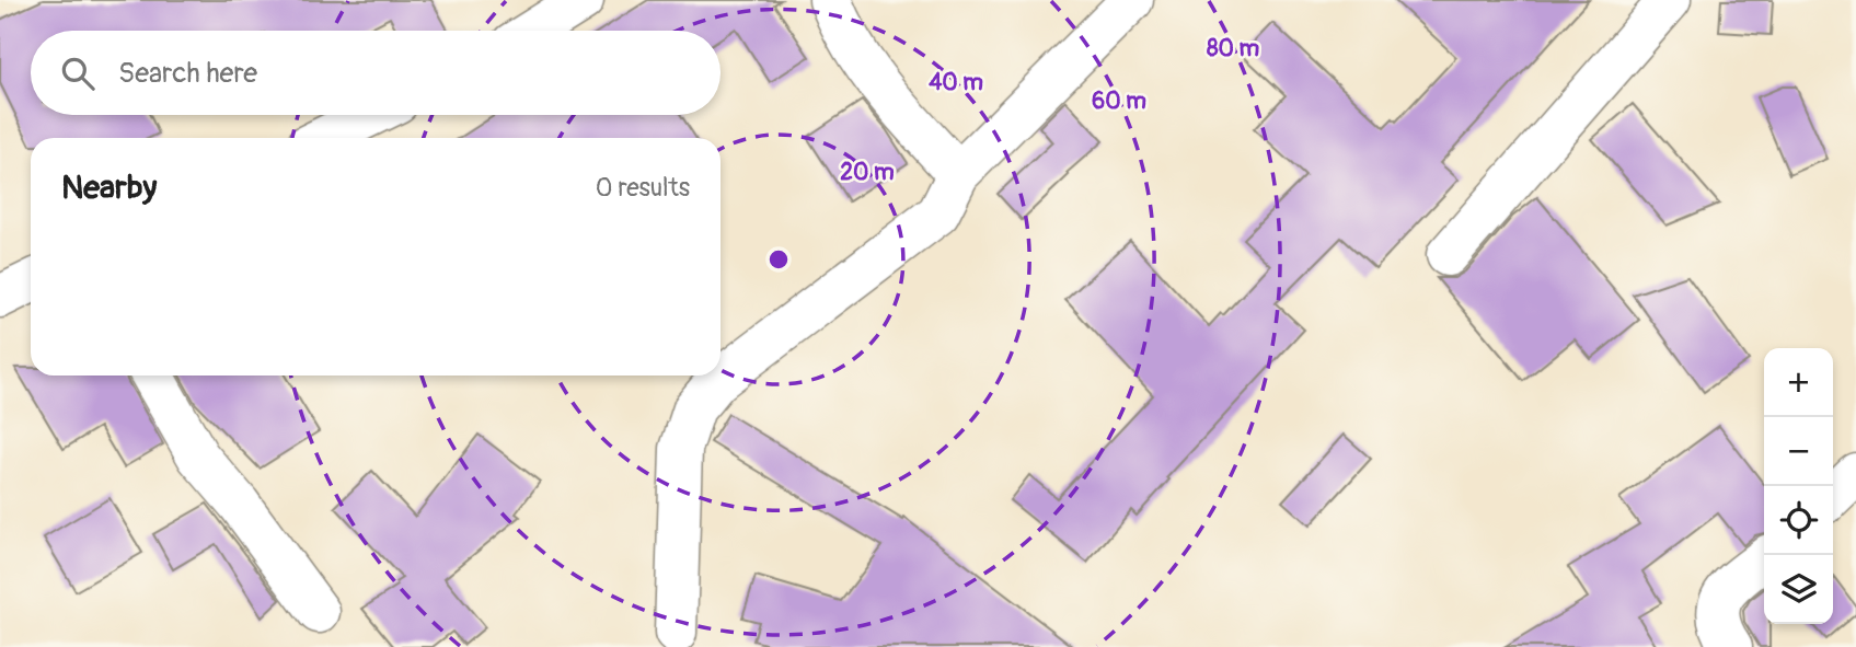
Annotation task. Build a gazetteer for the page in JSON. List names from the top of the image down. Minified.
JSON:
{"page":{"search":"Search here","heading":["Nearby","0 results"],"map_buttons":["+","−"]},"rings":["80 m","40 m","60 m","20 m"]}
